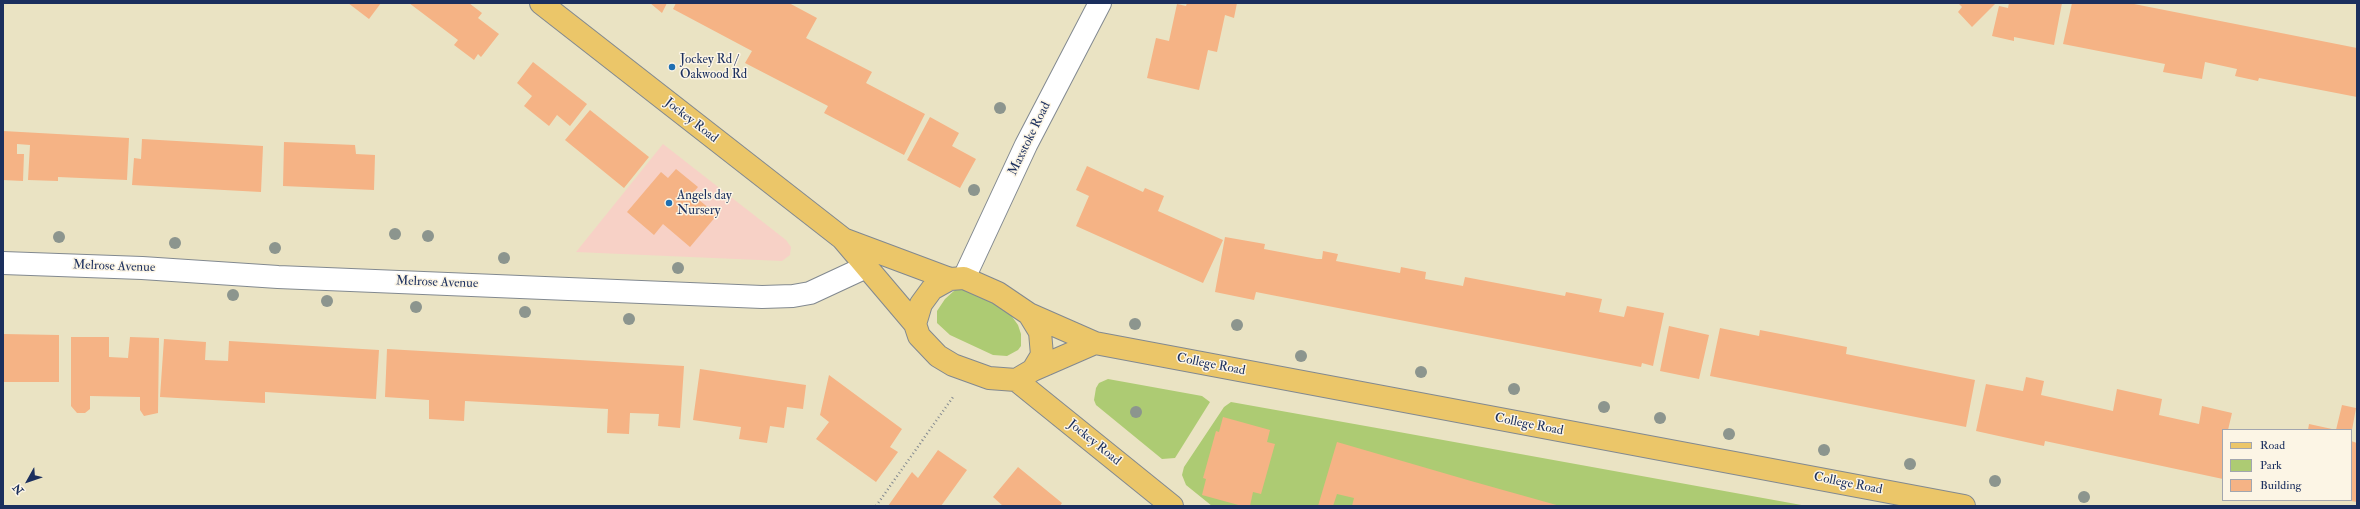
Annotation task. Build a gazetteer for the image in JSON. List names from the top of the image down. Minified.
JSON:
{"streets":{"main road":["Jockey Road","College Road"],"street":["Maxstoke Road","Melrose Avenue"]},"crossings":[["Jockey Road","Maxstoke Road"],["Jockey Road","Melrose Avenue"],["Jockey Road","College Road"],["Maxstoke Road","College Road"]],"places":["Jockey Rd / Oakwood Rd","Angels day Nursery"],"legend":["Road","Park","Building"],"north":"bottom left"}
